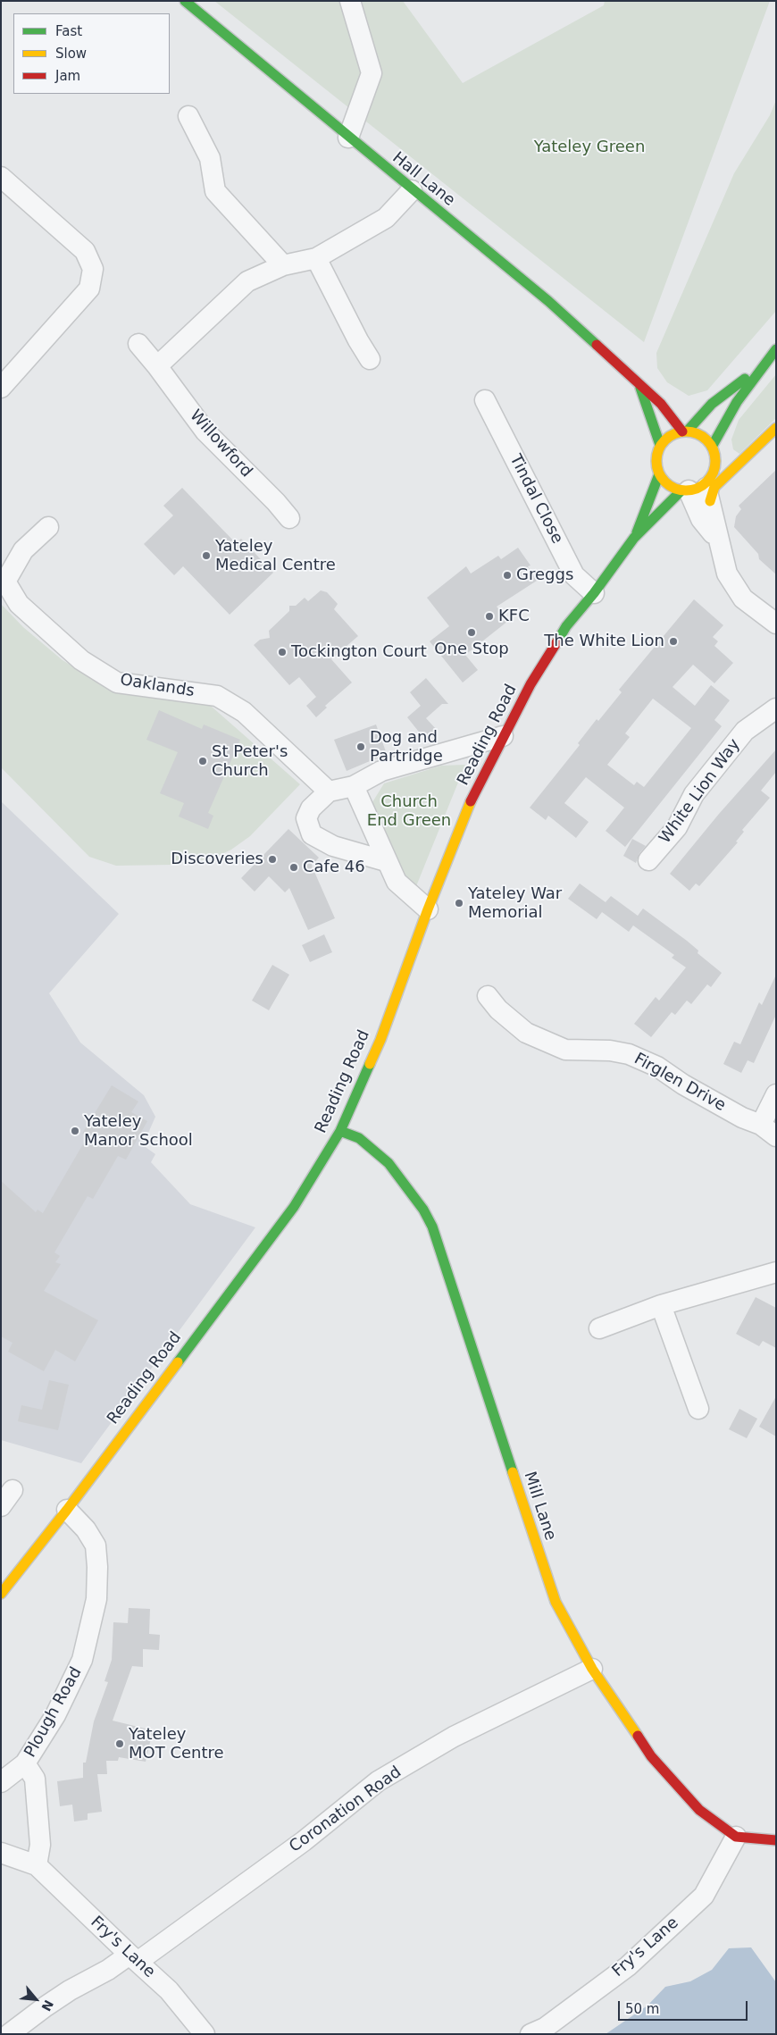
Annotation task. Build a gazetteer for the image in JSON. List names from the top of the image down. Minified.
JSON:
{"streets":{"main road":["Hall Lane","Reading Road","Mill Lane"],"street":["Willowford","Tindal Close","Oaklands","White Lion Way","Firglen Drive","Plough Road","Coronation Road","Fry's Lane"]},"crossings":[["Hall Lane","Reading Road"],["Tindal Close","Reading Road"],["Reading Road","Mill Lane"],["Reading Road","Plough Road"],["Mill Lane","Coronation Road"],["Mill Lane","Fry's Lane"],["Coronation Road","Fry's Lane"]],"parks":["Yateley Green","Church End Green"],"places":["Yateley Medical Centre","Greggs","KFC","One Stop","The White Lion","Tockington Court","Dog and Partridge","St Peter's Church","Discoveries","Cafe 46","Yateley War Memorial","Yateley Manor School","Yateley MOT Centre"],"legend":["Fast","Slow","Jam"],"scale_bar":"50 m","north":"bottom right"}
